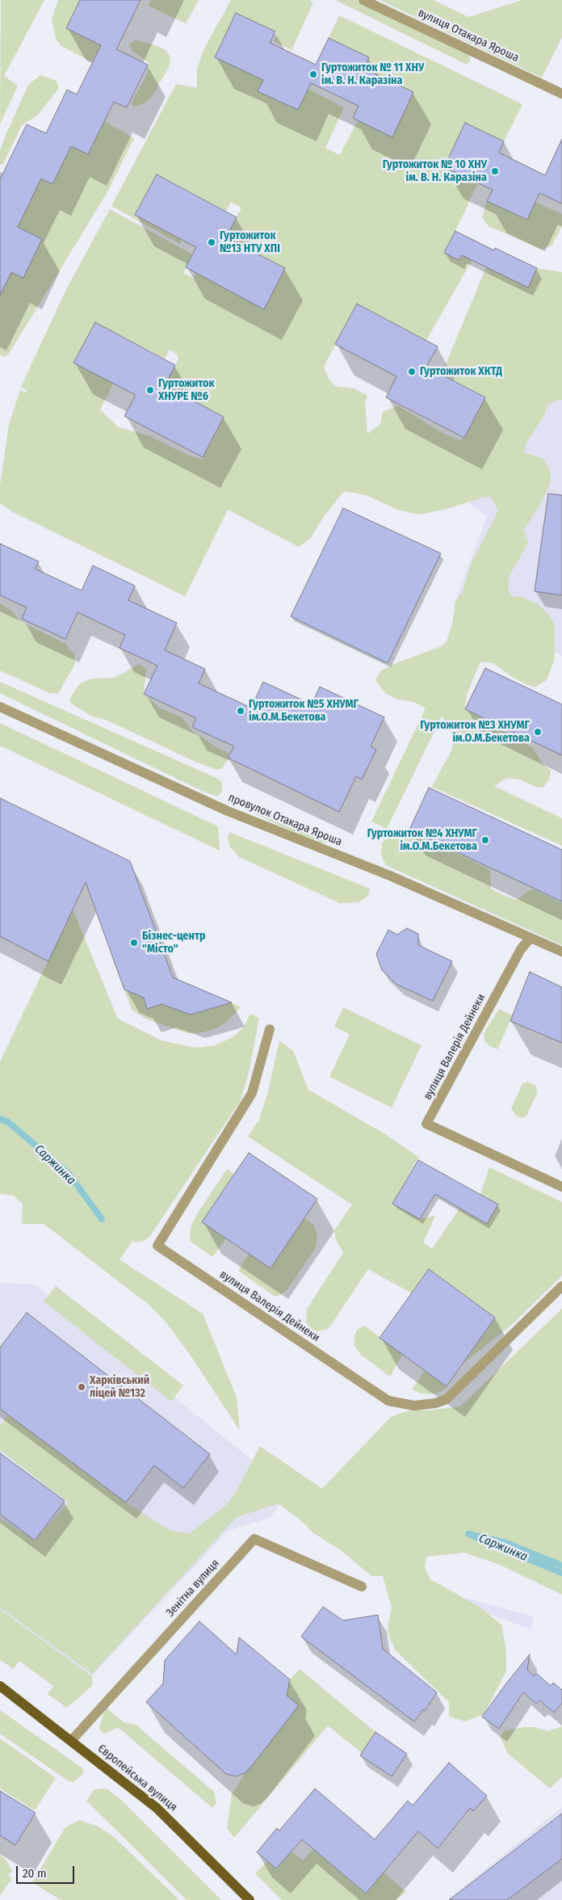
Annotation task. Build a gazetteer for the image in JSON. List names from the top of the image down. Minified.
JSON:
{"streets":{"main road":["Європейська вулиця"],"street":["вулиця Отакара Яроша","провулок Отакара Яроша","вулиця Валерія Дейнеки","Зенітна вулиця"]},"crossings":[["провулок Отакара Яроша","вулиця Валерія Дейнеки"],["Зенітна вулиця","Європейська вулиця"]],"water":["Саржинка"],"places":["Гуртожиток № 11 ХНУ ім. В. Н. Каразіна","Гуртожиток № 10 ХНУ ім. В. Н. Каразіна","Гуртожиток №13 НТУ ХПІ","Гуртожиток ХКТД","Гуртожиток ХНУРЕ №6","Гуртожиток №5 ХНУМГ ім.О.М.Бекетова","Гуртожиток №3 ХНУМГ ім.О.М.Бекетова","Гуртожиток №4 ХНУМГ ім.О.М.Бекетова","Бізнес-центр \"Місто\"","Харківський ліцей №132"],"scale_bar":"20 m"}
